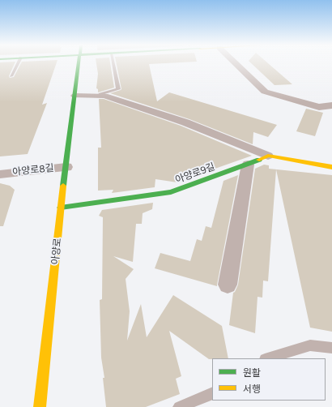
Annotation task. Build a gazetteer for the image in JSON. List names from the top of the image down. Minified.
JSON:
{"streets":{"street":["아양로8길","아양로9길","아양로"]},"crossings":[["아양로8길","아양로"],["아양로9길","아양로"]],"legend":["원활","서행"]}
